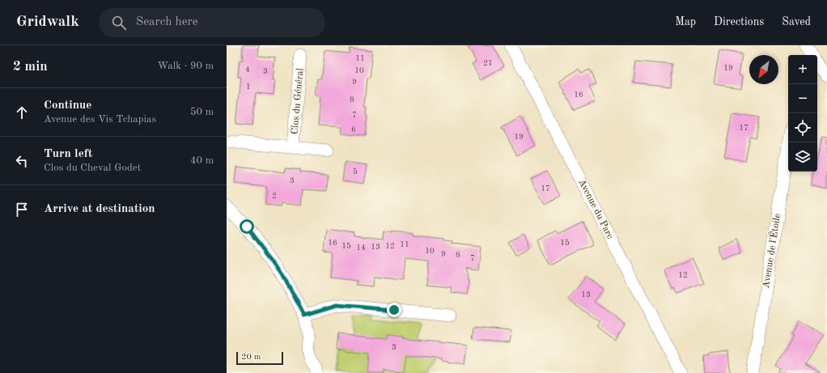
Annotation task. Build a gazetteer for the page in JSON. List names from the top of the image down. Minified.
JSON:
{"streets":{"street":["Clos du Général","Avenue du Parc","Avenue de l'Étoile"]},"house_numbers":["11","21","19","4","10","3","9","1","16","8","7","17","6","19","5","3","17","2","16","15","11","15","12","13","14","10","9","8","7","12","13","3"],"scale_bar":"20 m","north":"bottom left","page":{"header":"Gridwalk","search":"Search here","nav":["Map","Directions","Saved"],"heading":["2 min","Walk · 90 m"],"map_buttons":["+","−"],"list":[["Continue","Avenue des Vis Tchapias","50 m"],["Turn left","Clos du Cheval Godet","40 m"],"Arrive at destination"],"scale":"20 m"}}
